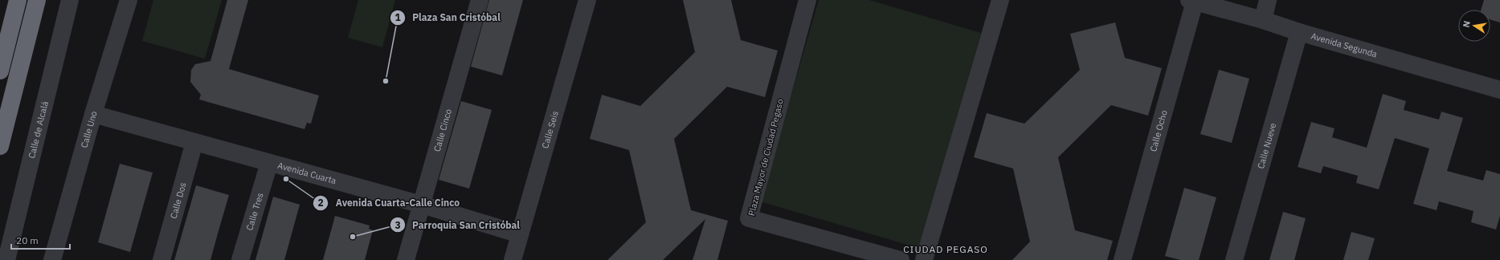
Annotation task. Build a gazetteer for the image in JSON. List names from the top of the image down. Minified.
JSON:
{"streets":{"street":["Avenida Segunda","Calle de Alcalá","Calle Uno","Calle Cinco","Calle Seis","Calle Ocho","Calle Nueve","Plaza Mayor de Ciudad Pegaso","Avenida Cuarta","Calle Dos","Calle Tres"]},"crossings":[["Avenida Segunda","Calle Ocho"],["Avenida Segunda","Calle Nueve"],["Calle Uno","Avenida Cuarta"],["Calle Cinco","Avenida Cuarta"],["Calle Seis","Avenida Cuarta"],["Avenida Cuarta","Calle Dos"],["Avenida Cuarta","Calle Tres"]],"districts":["CIUDAD PEGASO"],"places":["Plaza San Cristóbal","Avenida Cuarta-Calle Cinco","Parroquia San Cristóbal"],"scale_bar":"20 m","north":"left"}
